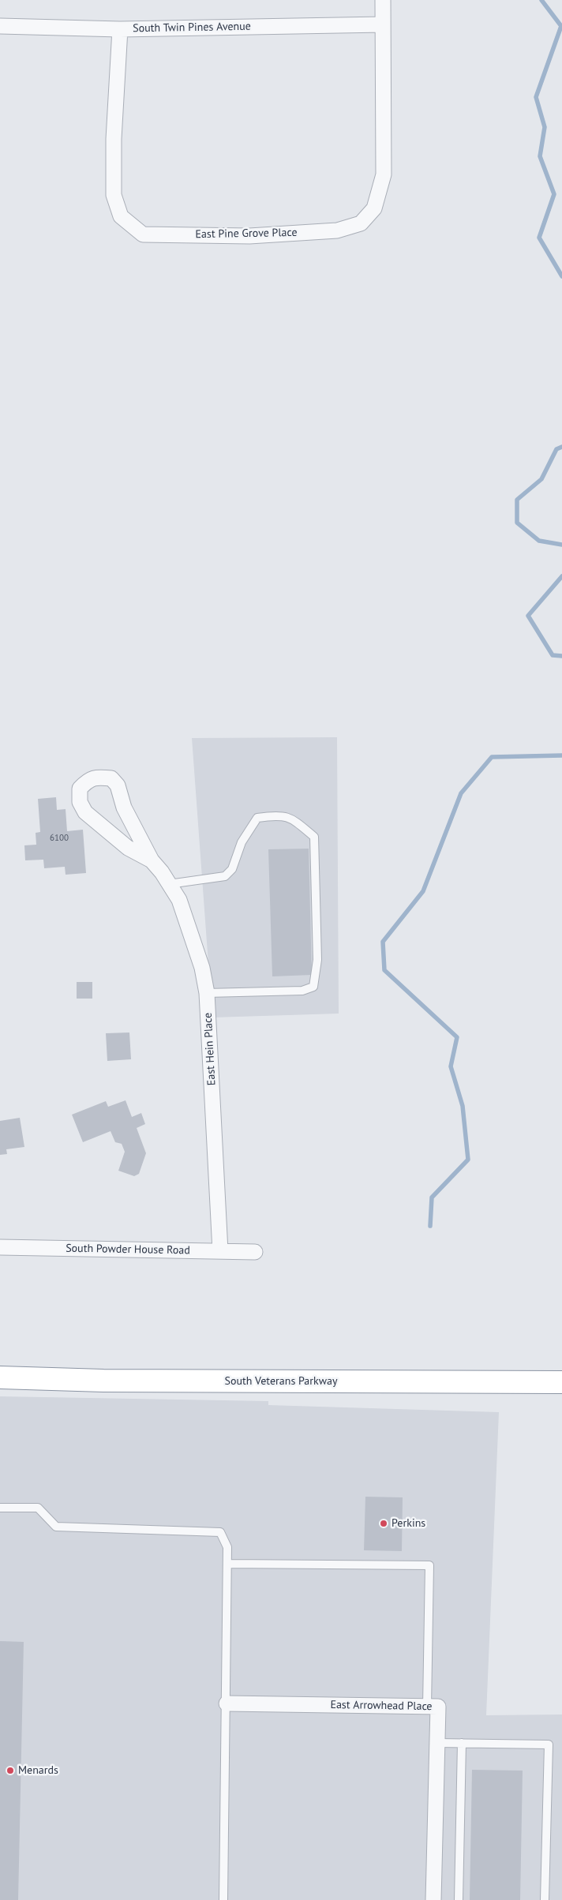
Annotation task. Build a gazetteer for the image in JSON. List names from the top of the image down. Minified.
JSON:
{"streets":{"highway":["South Veterans Parkway"],"street":["South Twin Pines Avenue","East Pine Grove Place","East Hein Place","South Powder House Road","East Arrowhead Place"]},"crossings":[["South Twin Pines Avenue","East Pine Grove Place"],["East Hein Place","South Powder House Road"]],"places":["Perkins","Menards"],"house_numbers":["6100"]}
